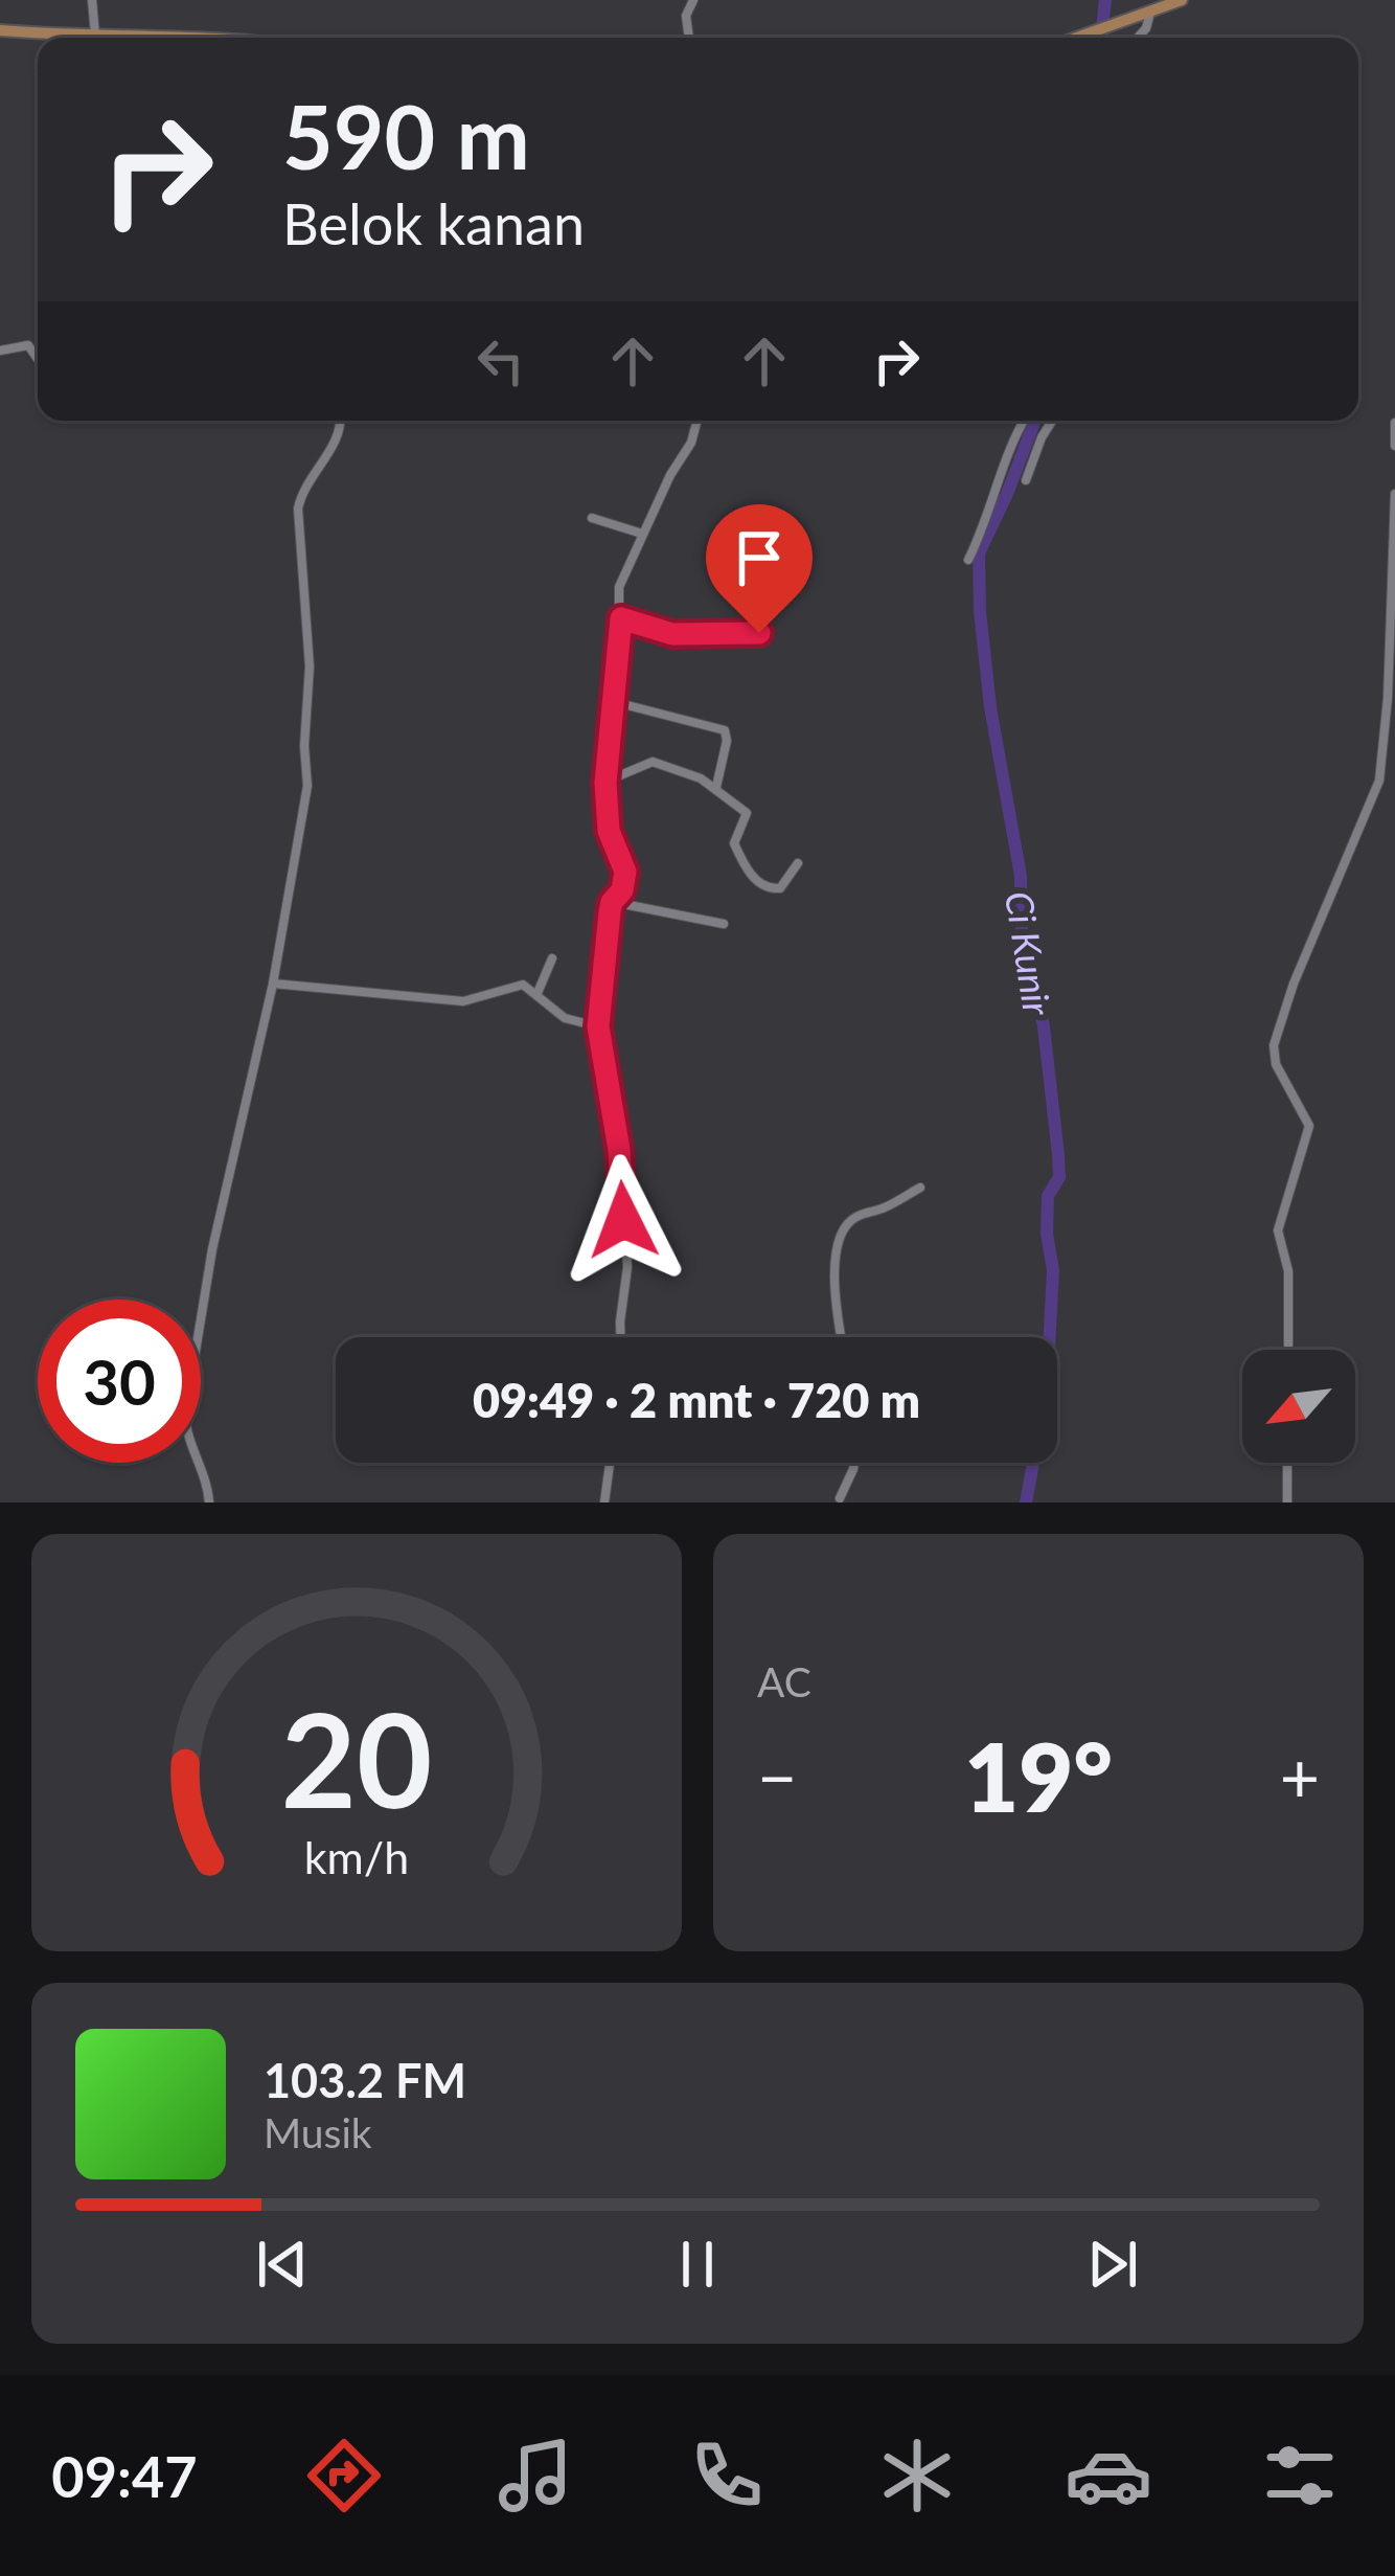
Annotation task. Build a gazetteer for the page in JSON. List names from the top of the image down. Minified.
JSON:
{"water":["Ci Kunir"],"north":"bottom left","page":{"turn":["590 m","Belok kanan"],"limit":"30","trip":"09:49 · 2 mnt · 720 m","tile":"AC","heat":["−","19°","+"],"song":["103.2 FM","Musik"],"tabs":"09:47","gauge":["20","km/h"]}}
